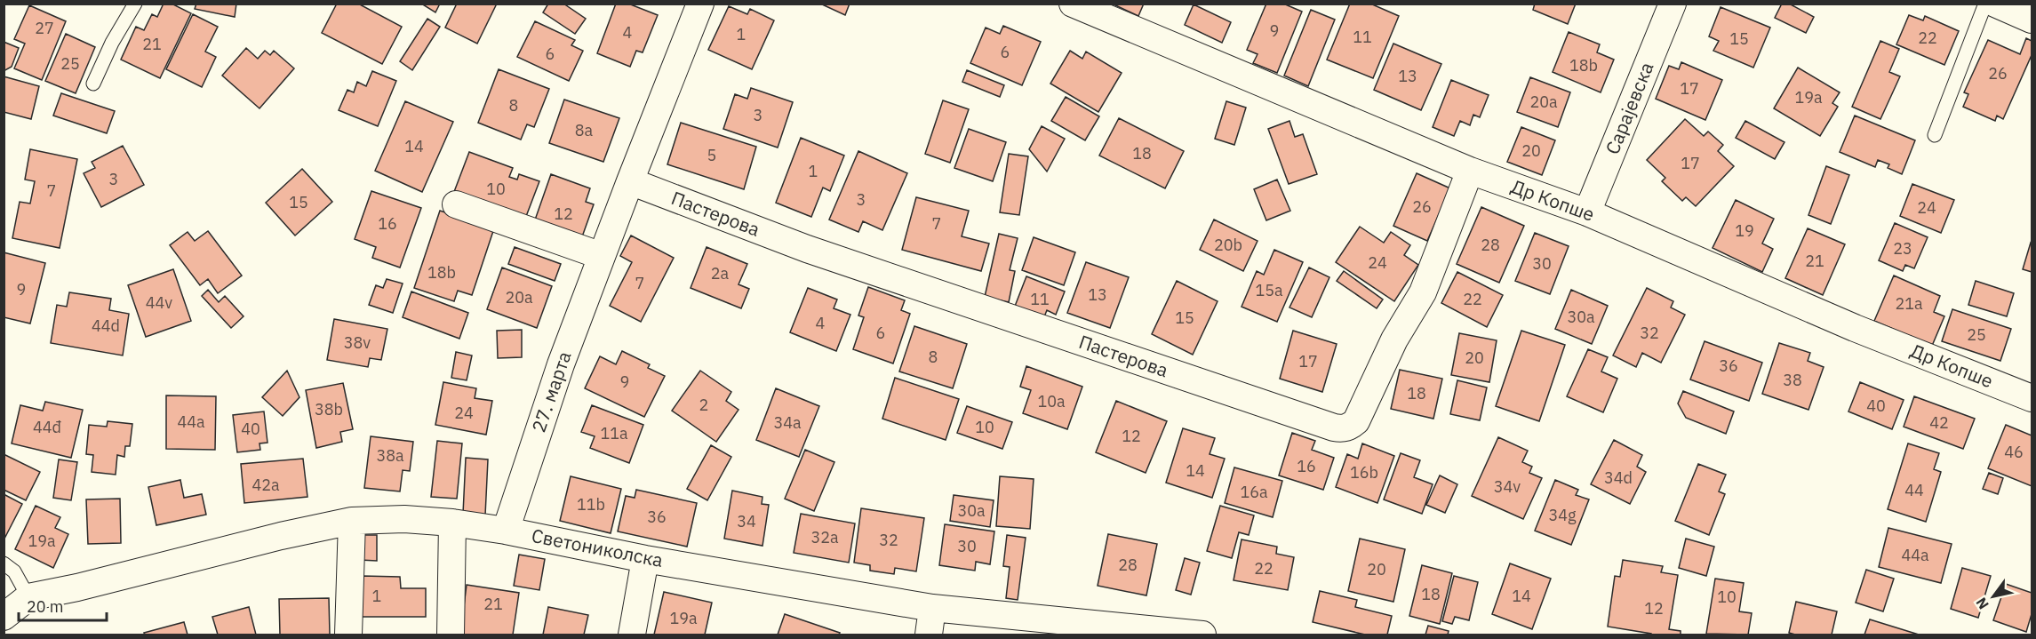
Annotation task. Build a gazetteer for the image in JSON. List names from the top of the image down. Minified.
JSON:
{"streets":{"street":["Сарајевска","Др Копше","Пастерова","27. марта","Светониколска"]},"crossings":[["Сарајевска","Др Копше"],["Др Копше","Пастерова"],["Пастерова","27. марта"],["27. марта","Светониколска"]],"house_numbers":["27","9","4","1","11","22","15","21","6","6","25","18b","26","13","17","19a","20a","8","3","8a","14","20","18","5","17","1","3","10","7","3","15","26","24","12","16","7","19","20b","28","23","21","24","30","18b","2a","7","9","15a","13","20a","11","22","44v","21a","30a","15","4","44d","6","32","25","38v","8","20","17","36","38","9","18","10a","2","40","38b","24","44a","34a","42","44đ","10","40","11a","12","46","38a","16","14","16b","34d","42a","34v","44","16a","11b","30a","34g","36","34","32a","32","19a","30","44a","28","22","20","18","1","14","10","21","12","19a"],"scale_bar":"20 m","north":"bottom left"}
